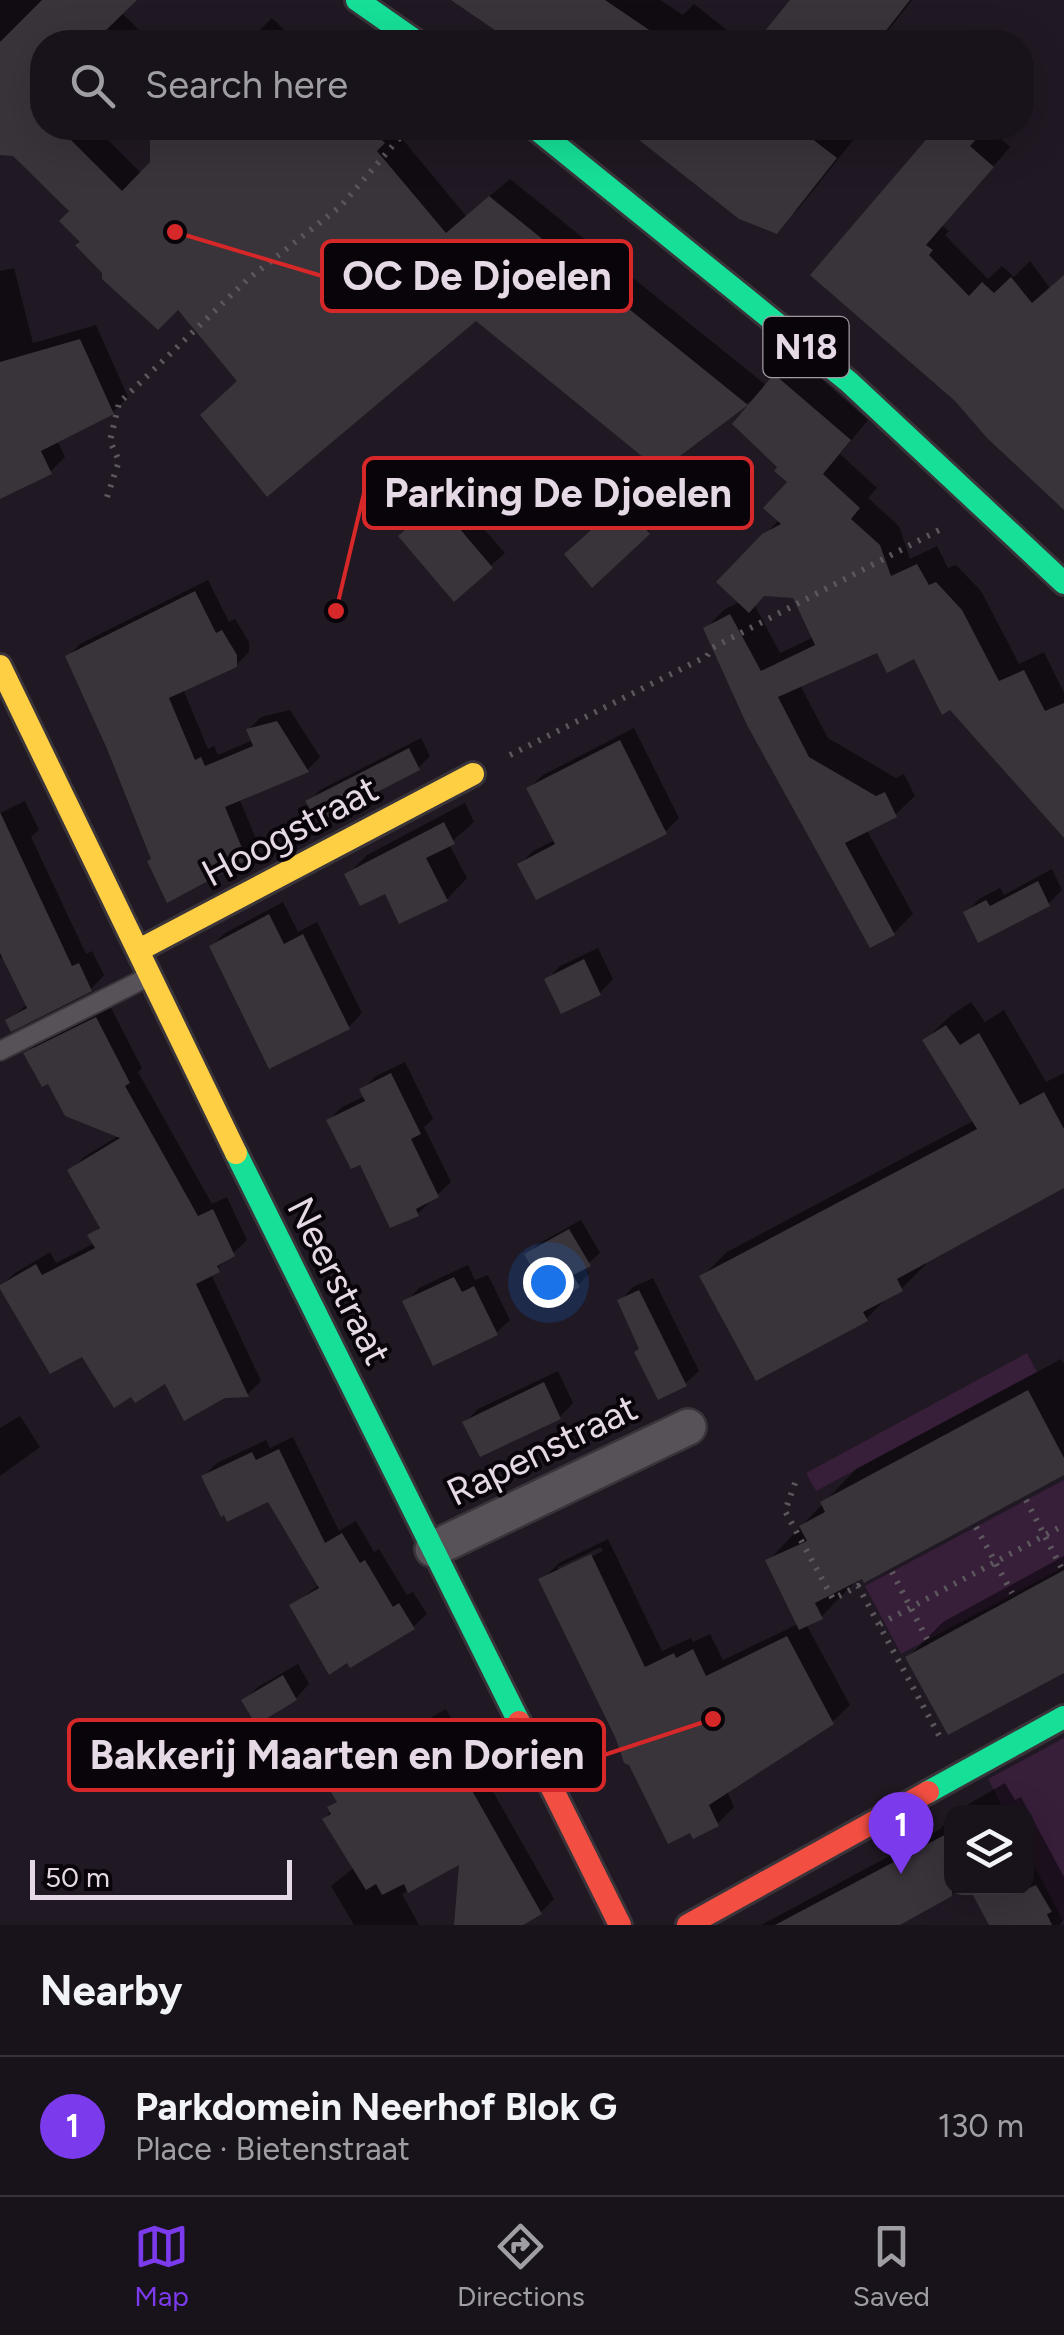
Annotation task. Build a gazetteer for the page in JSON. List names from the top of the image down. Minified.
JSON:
{"streets":{"street":["N18","Hoogstraat","Neerstraat","Rapenstraat"]},"crossings":[["Hoogstraat","Neerstraat"],["Neerstraat","Rapenstraat"]],"places":["OC De Djoelen","Parking De Djoelen","Bakkerij Maarten en Dorien"],"scale_bar":"50 m","page":{"search":"Search here","pins":"1","scale":"50 m","heading":"Nearby","list":[{"mark":"1","name":"Parkdomein Neerhof Blok G","note":"Place · Bietenstraat","value":"130 m"}],"nav":["Map","Directions","Saved"]}}
